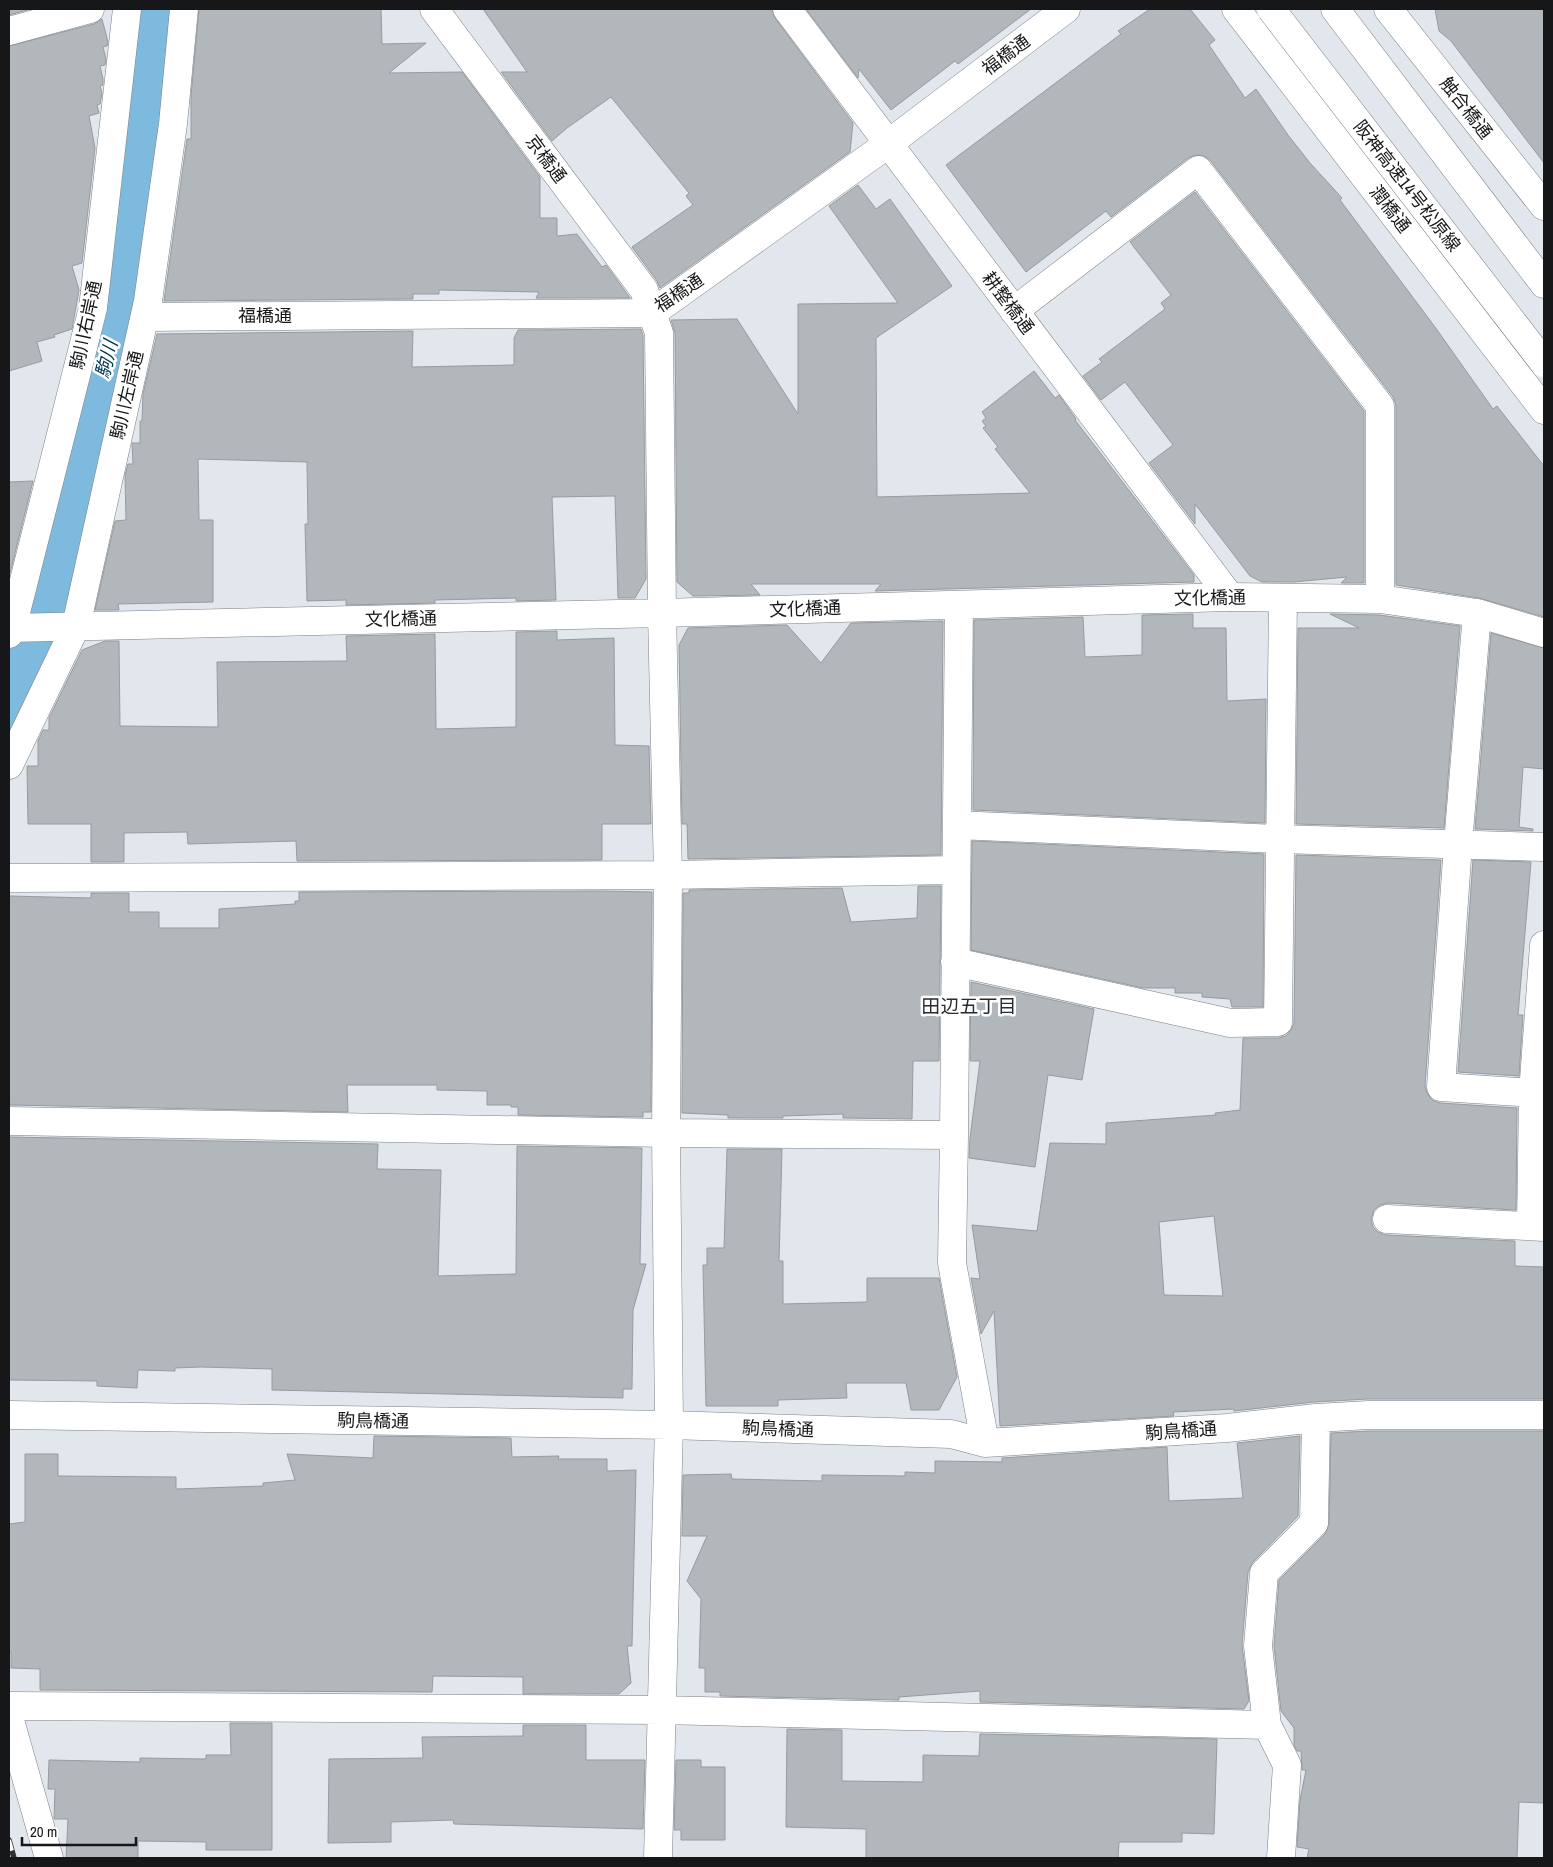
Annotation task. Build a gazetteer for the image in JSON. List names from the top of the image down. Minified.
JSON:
{"streets":{"main road":["福橋通","触合橋通","京橋通","阪神高速14号松原線","潤橋通","耕整橋通","駒川右岸通","駒川左岸通","文化橋通","駒鳥橋通"]},"crossings":[["福橋通","京橋通"],["福橋通","耕整橋通"],["福橋通","駒川左岸通"],["京橋通","文化橋通"],["京橋通","駒鳥橋通"],["耕整橋通","文化橋通"],["駒川右岸通","文化橋通"],["駒川左岸通","文化橋通"]],"districts":["田辺五丁目"],"water":["駒川"],"scale_bar":"20 m"}
